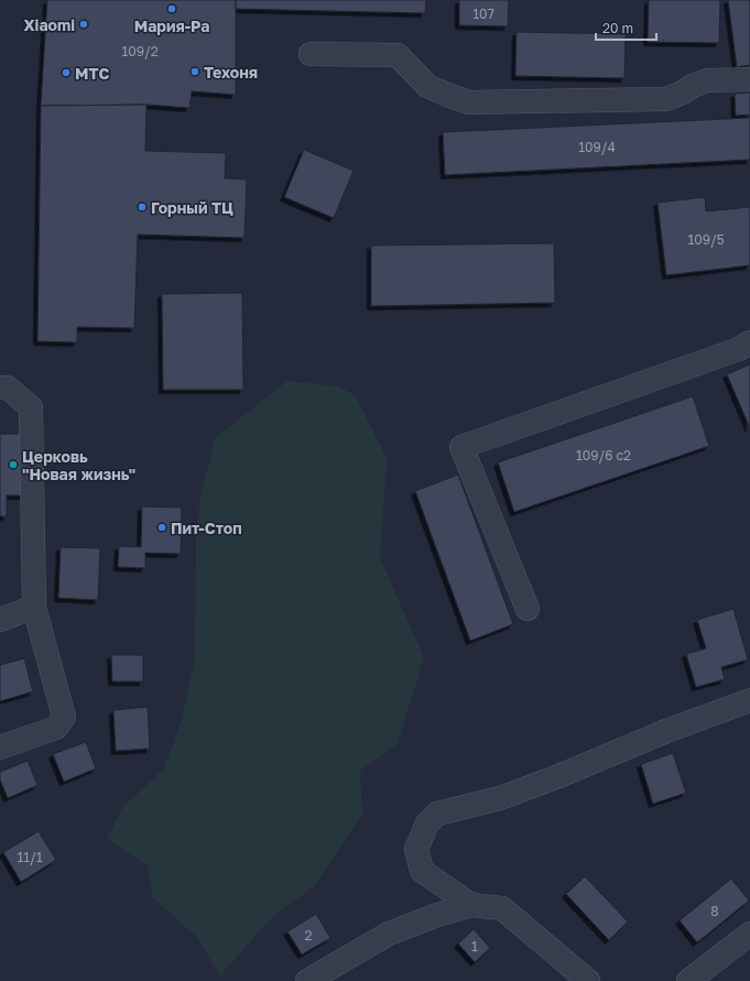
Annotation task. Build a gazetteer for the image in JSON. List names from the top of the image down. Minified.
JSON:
{"places":["Мария-Ра","Xiaomi","Техоня","МТС","Горный ТЦ","Церковь \"Новая жизнь\"","Пит-Стоп"],"house_numbers":["107","109/2","109/4","109/5","109/6 с2","11/1","8","2","1"],"scale_bar":"20 m"}
